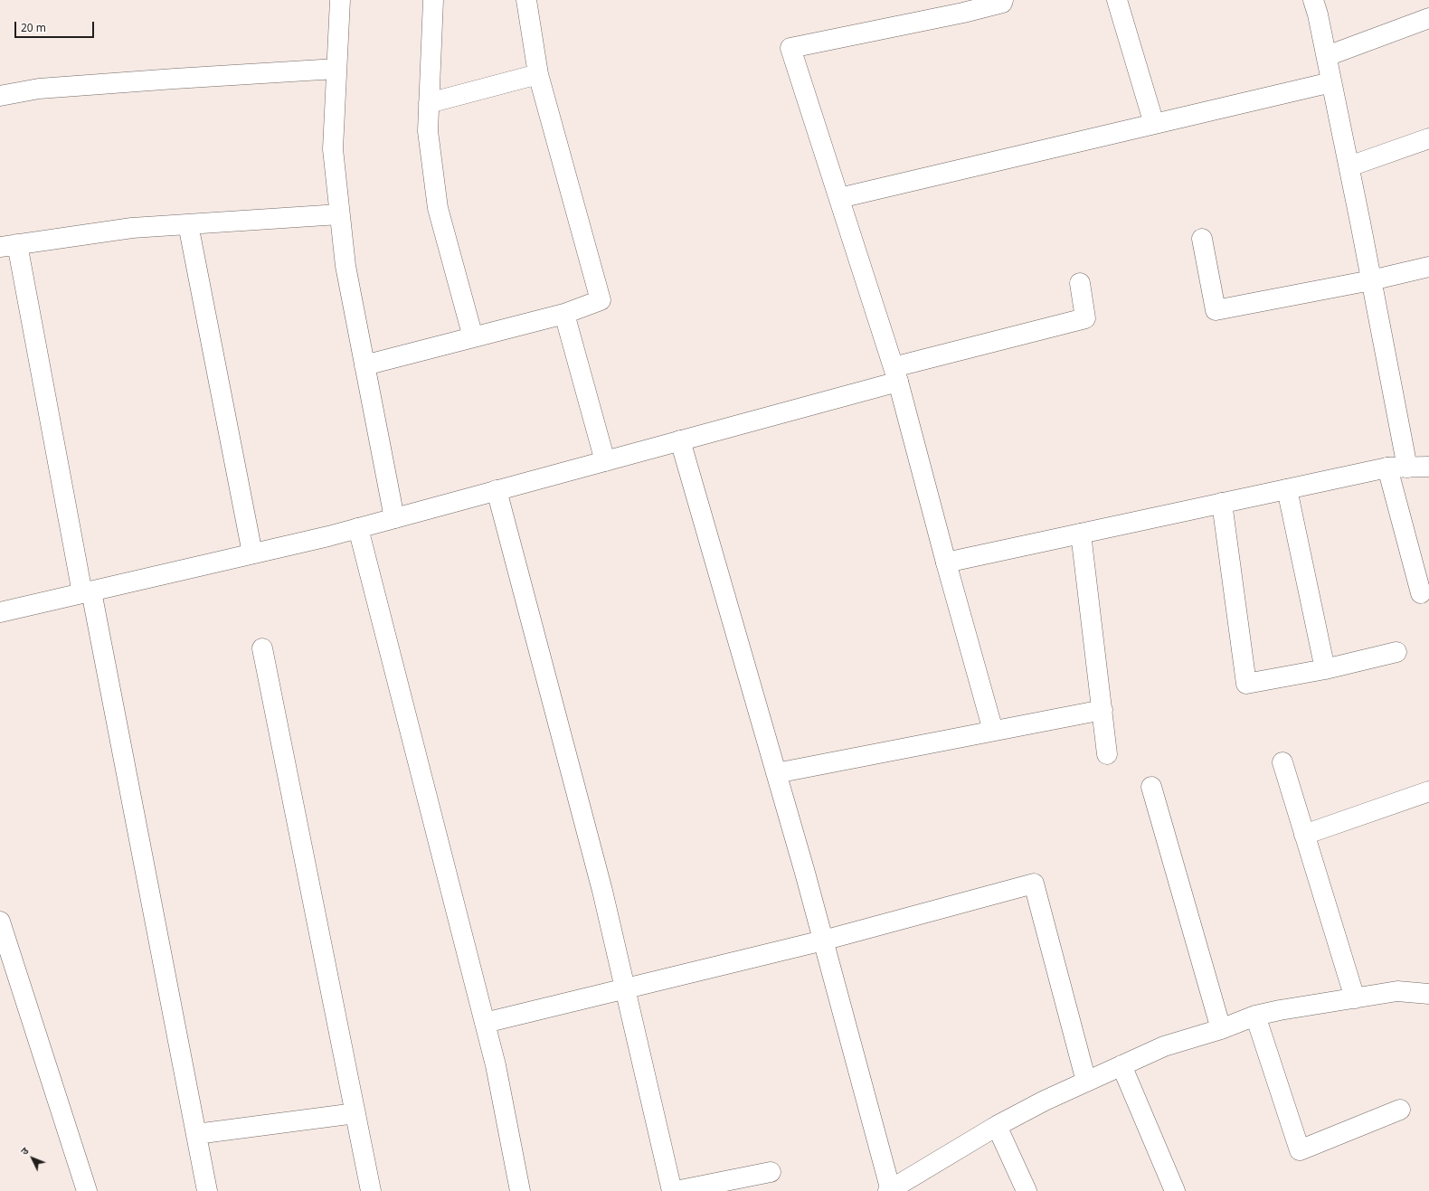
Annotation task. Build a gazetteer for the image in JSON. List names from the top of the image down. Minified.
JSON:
{"scale_bar":"20 m","north":"top left"}
